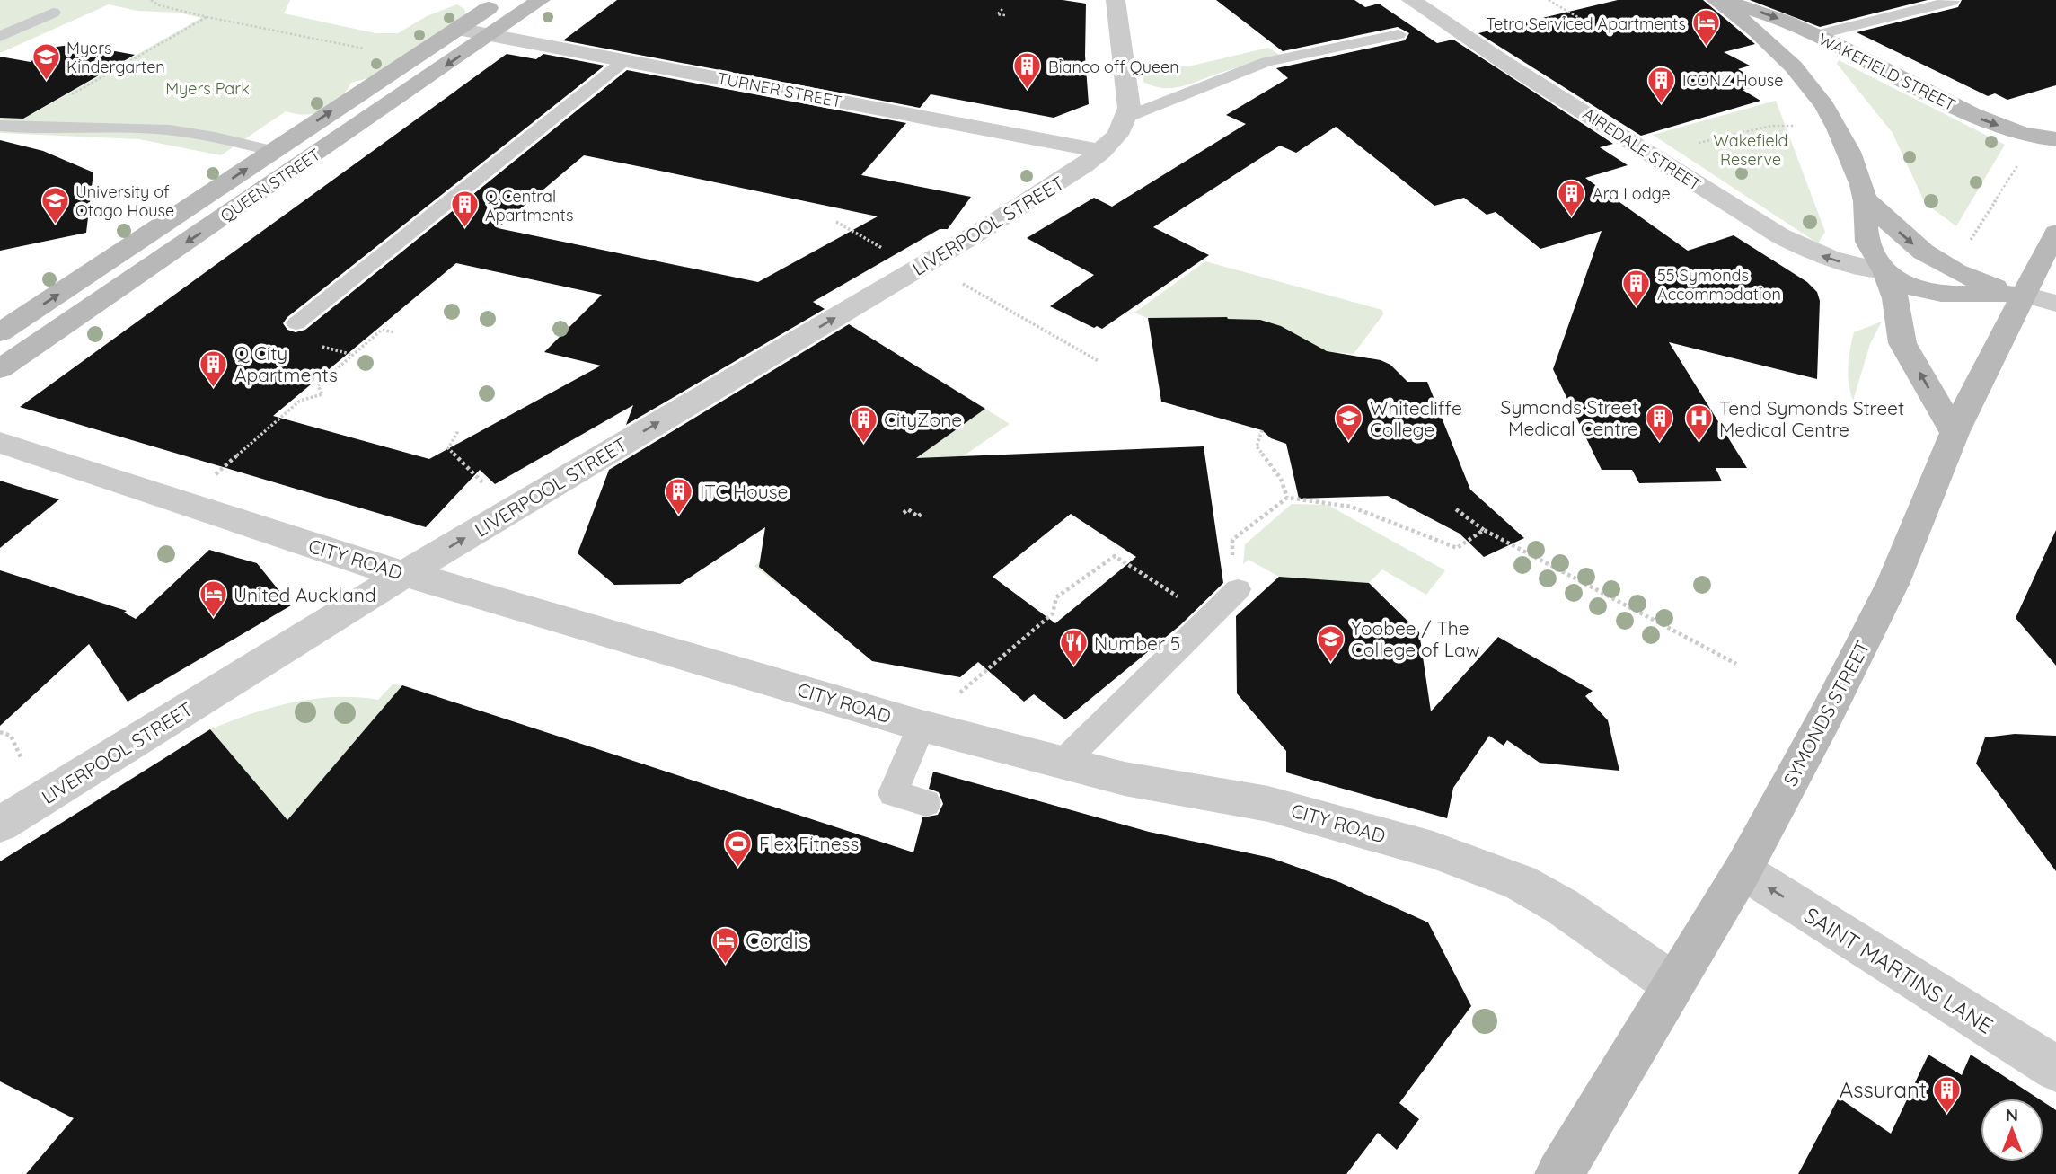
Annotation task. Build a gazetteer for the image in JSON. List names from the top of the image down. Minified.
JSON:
{"streets":{"main road":["WAKEFIELD STREET","QUEEN STREET","SYMONDS STREET"],"street":["TURNER STREET","AIREDALE STREET","LIVERPOOL STREET","CITY ROAD","SAINT MARTINS LANE"]},"crossings":[["WAKEFIELD STREET","AIREDALE STREET"],["WAKEFIELD STREET","SYMONDS STREET"],["TURNER STREET","QUEEN STREET"],["TURNER STREET","LIVERPOOL STREET"],["LIVERPOOL STREET","CITY ROAD"],["CITY ROAD","SYMONDS STREET"],["SYMONDS STREET","SAINT MARTINS LANE"]],"one_way":["WAKEFIELD STREET","AIREDALE STREET","LIVERPOOL STREET","SAINT MARTINS LANE"],"parks":["Myers Park","Wakefield Reserve"],"places":{"hotel":["Tetra Serviced Apartments","United Auckland","Cordis"],"school or university":["Myers Kindergarten","University of Otago House","Whitecliffe College","Yoobee / The College of Law"],"building":["Bianco off Queen","ICONZ House","Ara Lodge","Q Central Apartments","55 Symonds Accommodation","Q City Apartments","Symonds Street Medical Centre","CityZone","ITC House","Assurant"],"hospital":["Tend Symonds Street Medical Centre"],"restaurant":["Number 5"],"sports":["Flex Fitness"]},"north":"top"}
